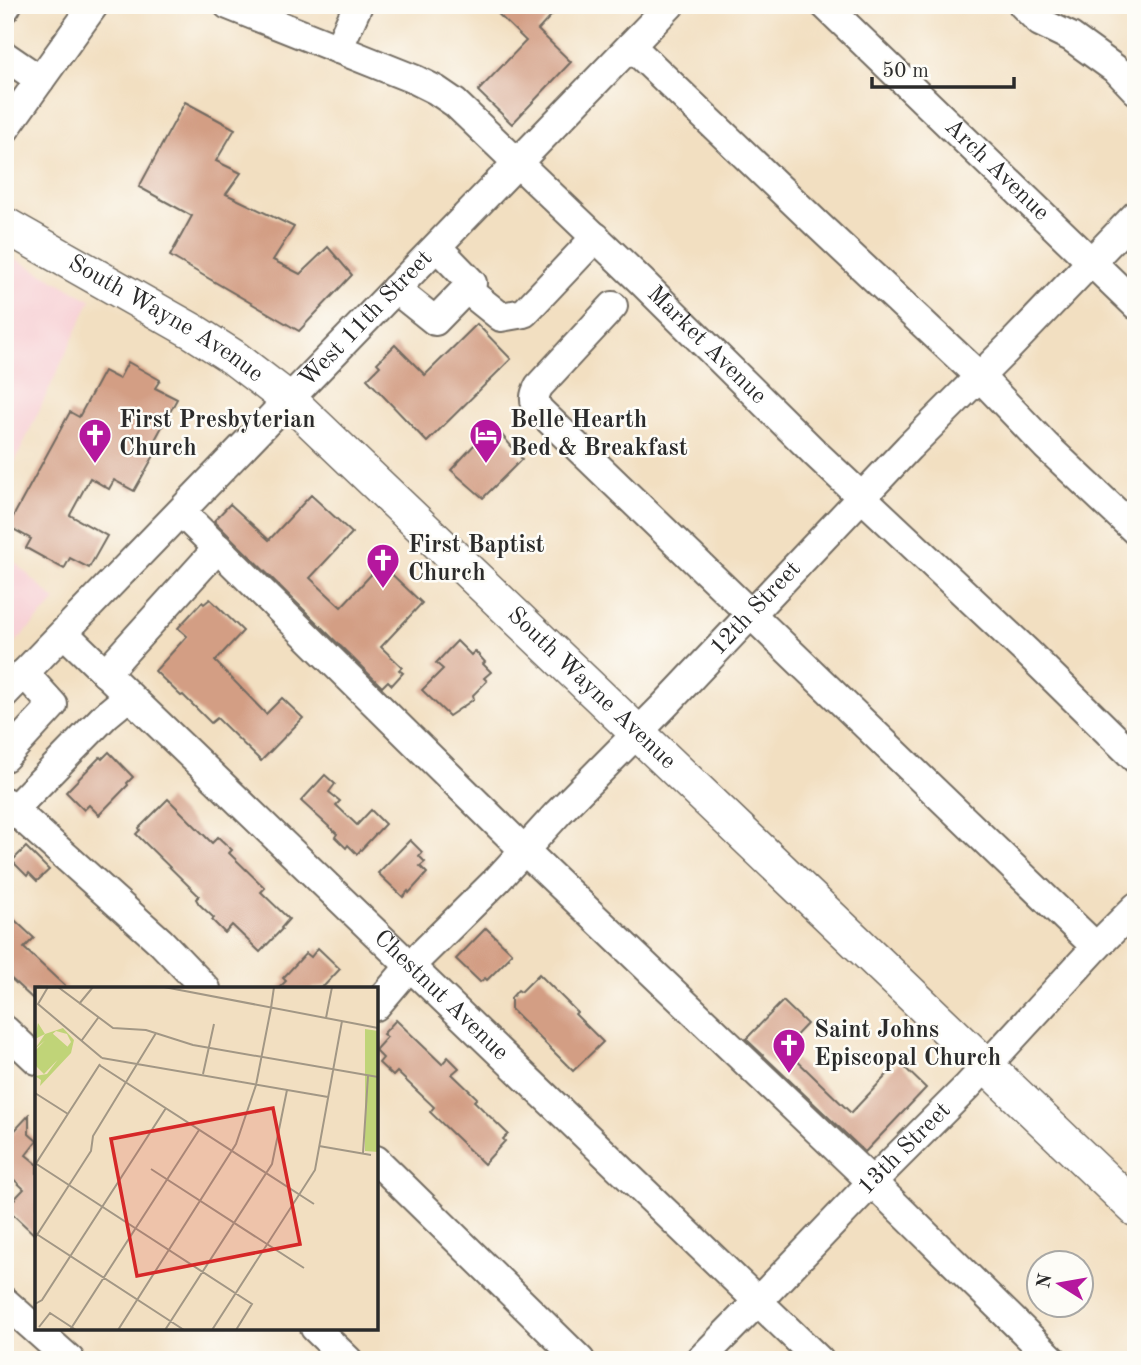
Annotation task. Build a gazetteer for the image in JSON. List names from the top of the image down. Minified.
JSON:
{"streets":{"main road":["South Wayne Avenue"],"street":["Arch Avenue","West 11th Street","Market Avenue","12th Street","Chestnut Avenue","13th Street"]},"crossings":[["Arch Avenue","12th Street"],["West 11th Street","South Wayne Avenue"],["West 11th Street","Market Avenue"],["West 11th Street","Chestnut Avenue"],["South Wayne Avenue","12th Street"],["South Wayne Avenue","13th Street"],["Market Avenue","12th Street"],["12th Street","Chestnut Avenue"],["Chestnut Avenue","13th Street"]],"places":{"church":["First Presbyterian Church","First Baptist Church","Saint Johns Episcopal Church"],"hotel":["Belle Hearth Bed & Breakfast"]},"scale_bar":"50 m","north":"left"}
